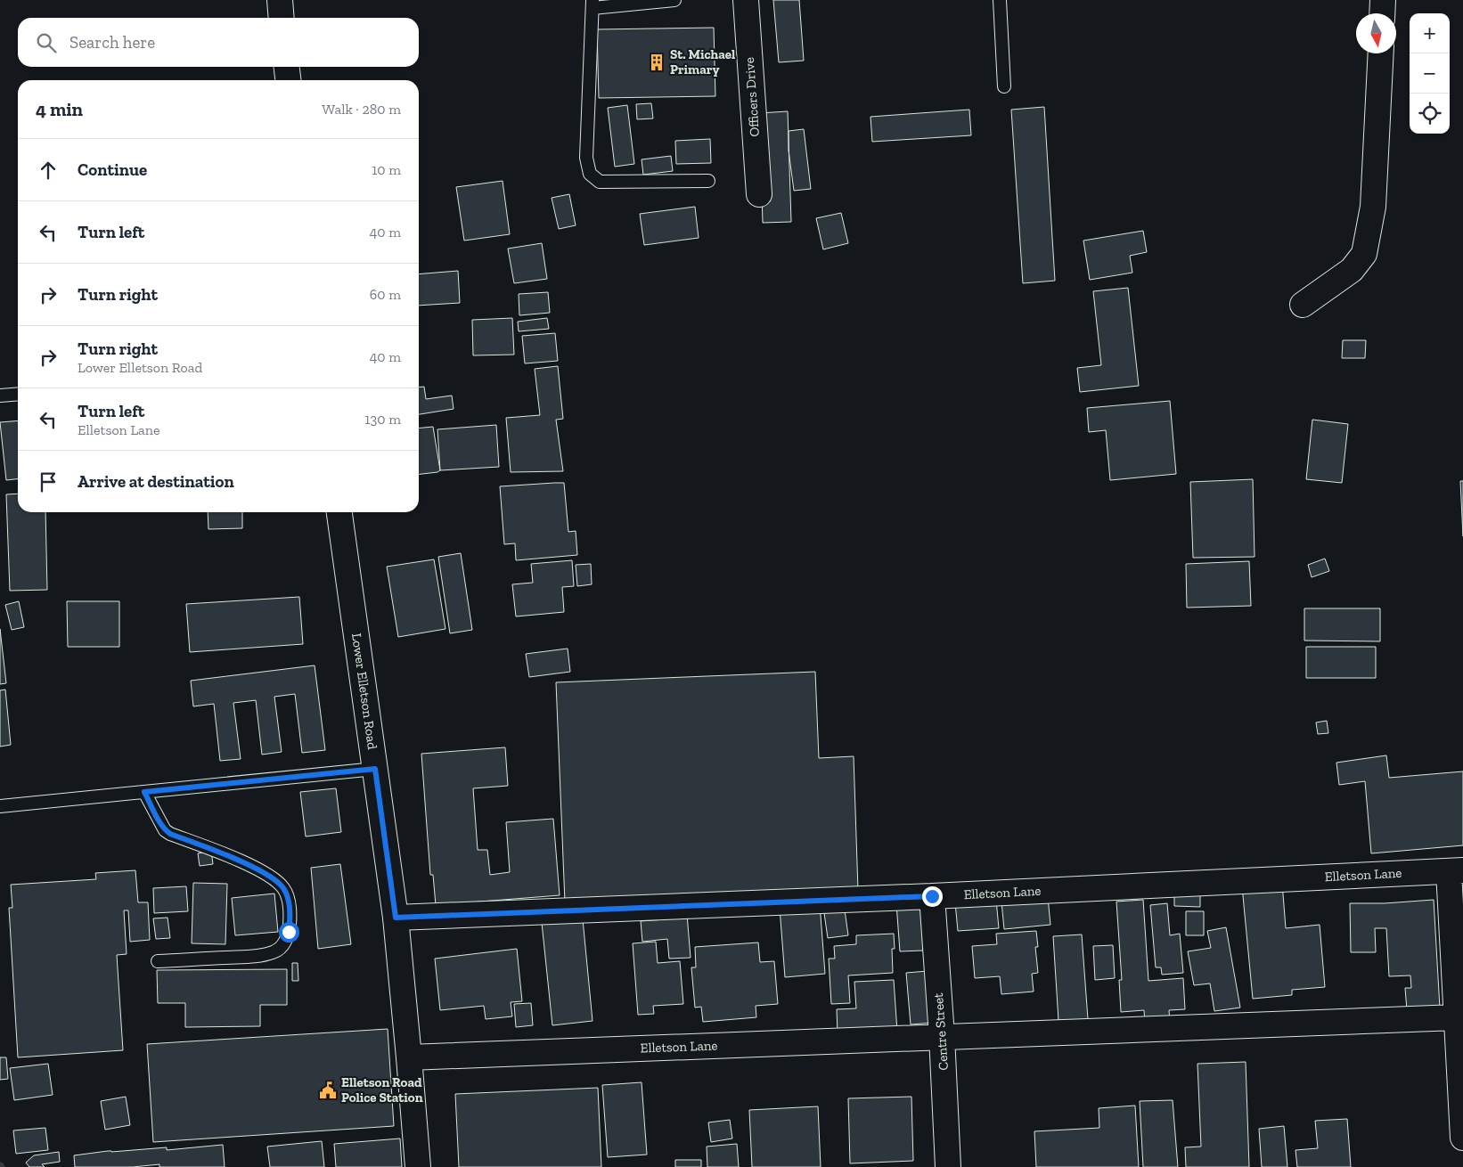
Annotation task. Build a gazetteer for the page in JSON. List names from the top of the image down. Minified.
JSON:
{"streets":{"street":["Officers Drive","Lower Elletson Road","Elletson Lane","Centre Street"]},"crossings":[["Lower Elletson Road","Elletson Lane"],["Elletson Lane","Centre Street"]],"places":{"building":["St. Michael Primary"],"public building":["Elletson Road Police Station"]},"north":"bottom","page":{"map_buttons":["+","−"],"search":"Search here","heading":["4 min","Walk · 280 m"],"list":[["Continue","10 m"],["Turn left","40 m"],["Turn right","60 m"],["Turn right","Lower Elletson Road","40 m"],["Turn left","Elletson Lane","130 m"],"Arrive at destination"]}}
